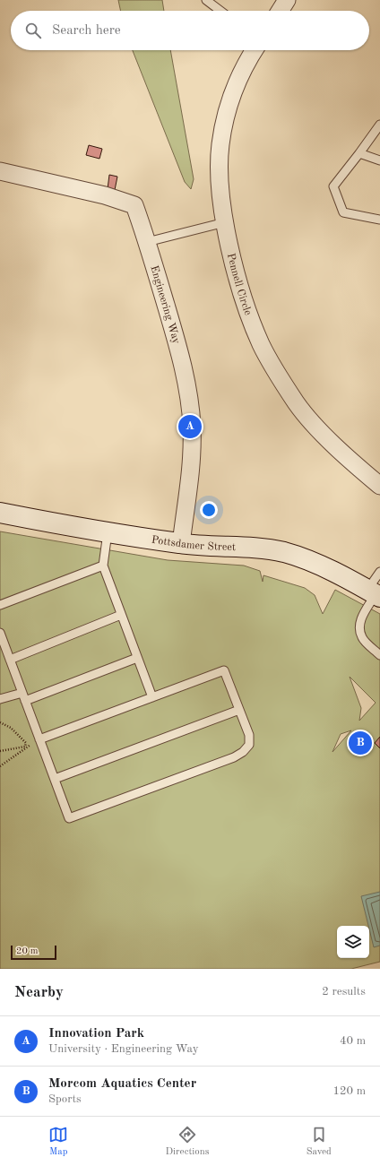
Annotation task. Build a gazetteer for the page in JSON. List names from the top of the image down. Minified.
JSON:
{"streets":{"street":["Pennell Circle","Engineering Way","Pottsdamer Street"]},"crossings":[["Engineering Way","Pottsdamer Street"]],"scale_bar":"20 m","page":{"search":"Search here","pins":["A","B"],"scale":"20 m","heading":["Nearby","2 results"],"list":[{"mark":"A","name":"Innovation Park","note":"University · Engineering Way","value":"40 m"},{"mark":"B","name":"Morcom Aquatics Center","note":"Sports","value":"120 m"}],"nav":["Map","Directions","Saved"]}}
